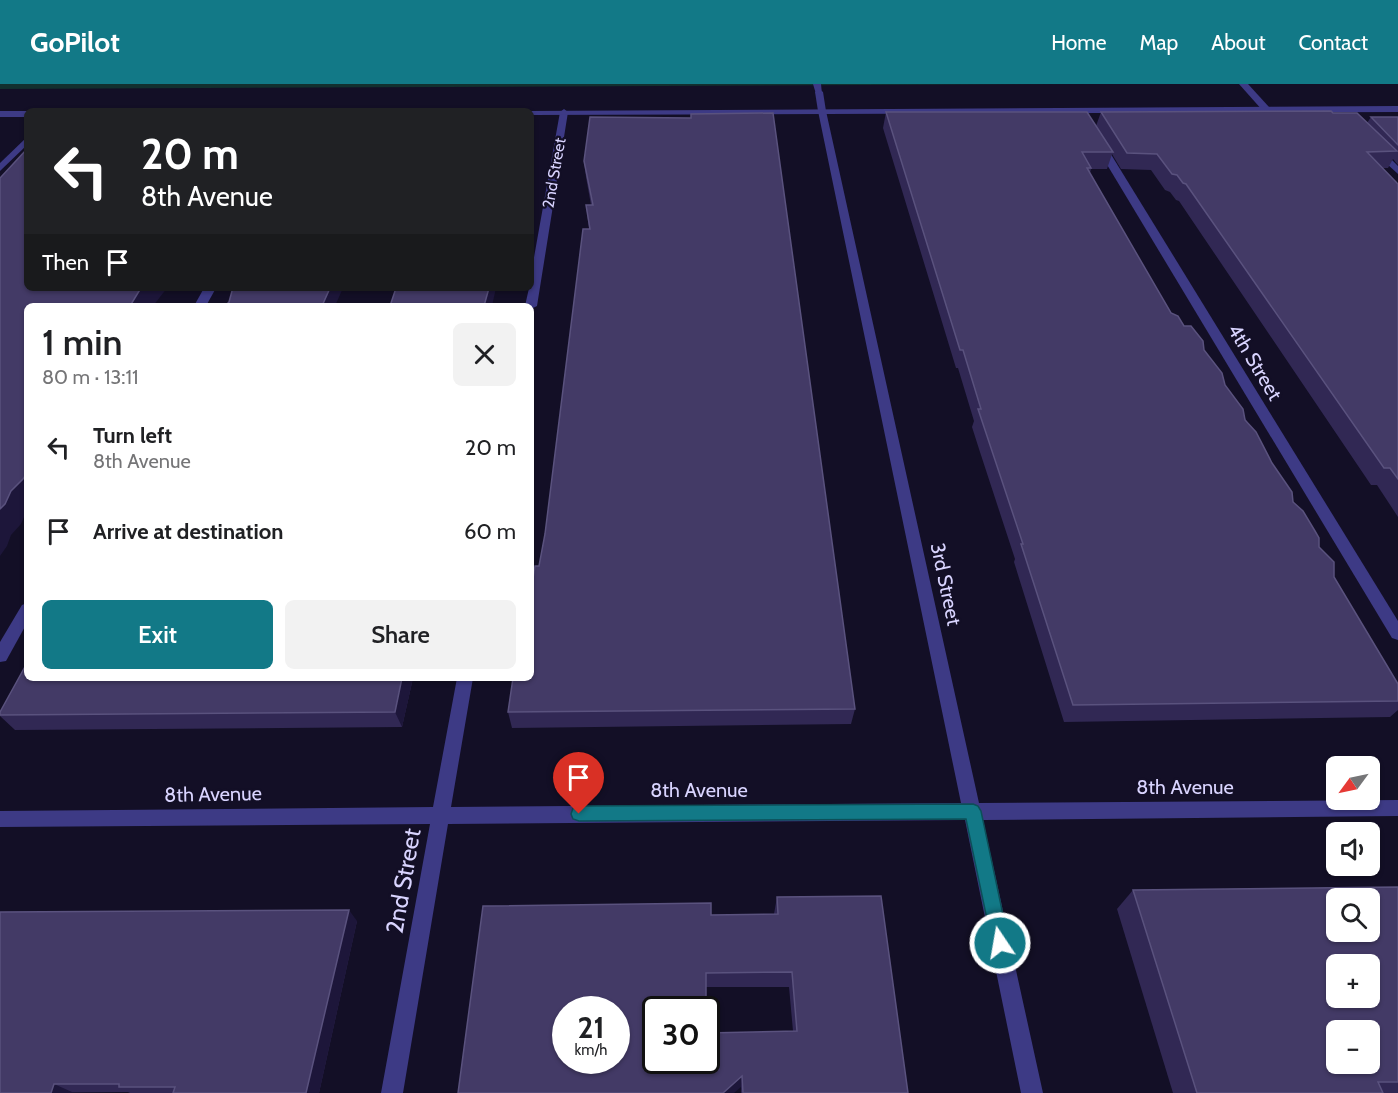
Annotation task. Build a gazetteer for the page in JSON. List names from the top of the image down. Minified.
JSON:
{"streets":{"street":["2nd Street","4th Street","3rd Street","8th Avenue"]},"crossings":[["2nd Street","8th Avenue"],["3rd Street","8th Avenue"]],"north":"bottom left","page":{"header":"GoPilot","nav":["Home","Map","About","Contact"],"turn":["20 m","8th Avenue"],"then":"Then","heading":["1 min","80 m · 13:11"],"list":[{"name":"Turn left","note":"8th Avenue","value":"20 m"},{"name":"Arrive at destination","value":"60 m"}],"buttons":["Exit","Share"],"map_buttons":["+","−"],"speed":"21 km/h","limit":"30"}}
